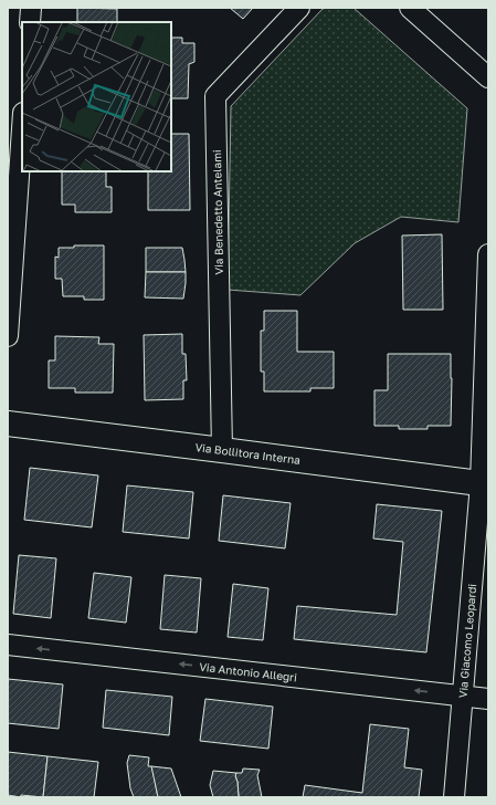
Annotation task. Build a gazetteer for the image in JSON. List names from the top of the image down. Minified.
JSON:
{"streets":{"street":["Via Benedetto Antelami","Via Bollitora Interna","Via Giacomo Leopardi","Via Antonio Allegri"]},"crossings":[["Via Benedetto Antelami","Via Bollitora Interna"],["Via Bollitora Interna","Via Giacomo Leopardi"],["Via Giacomo Leopardi","Via Antonio Allegri"]],"one_way":["Via Antonio Allegri"]}
